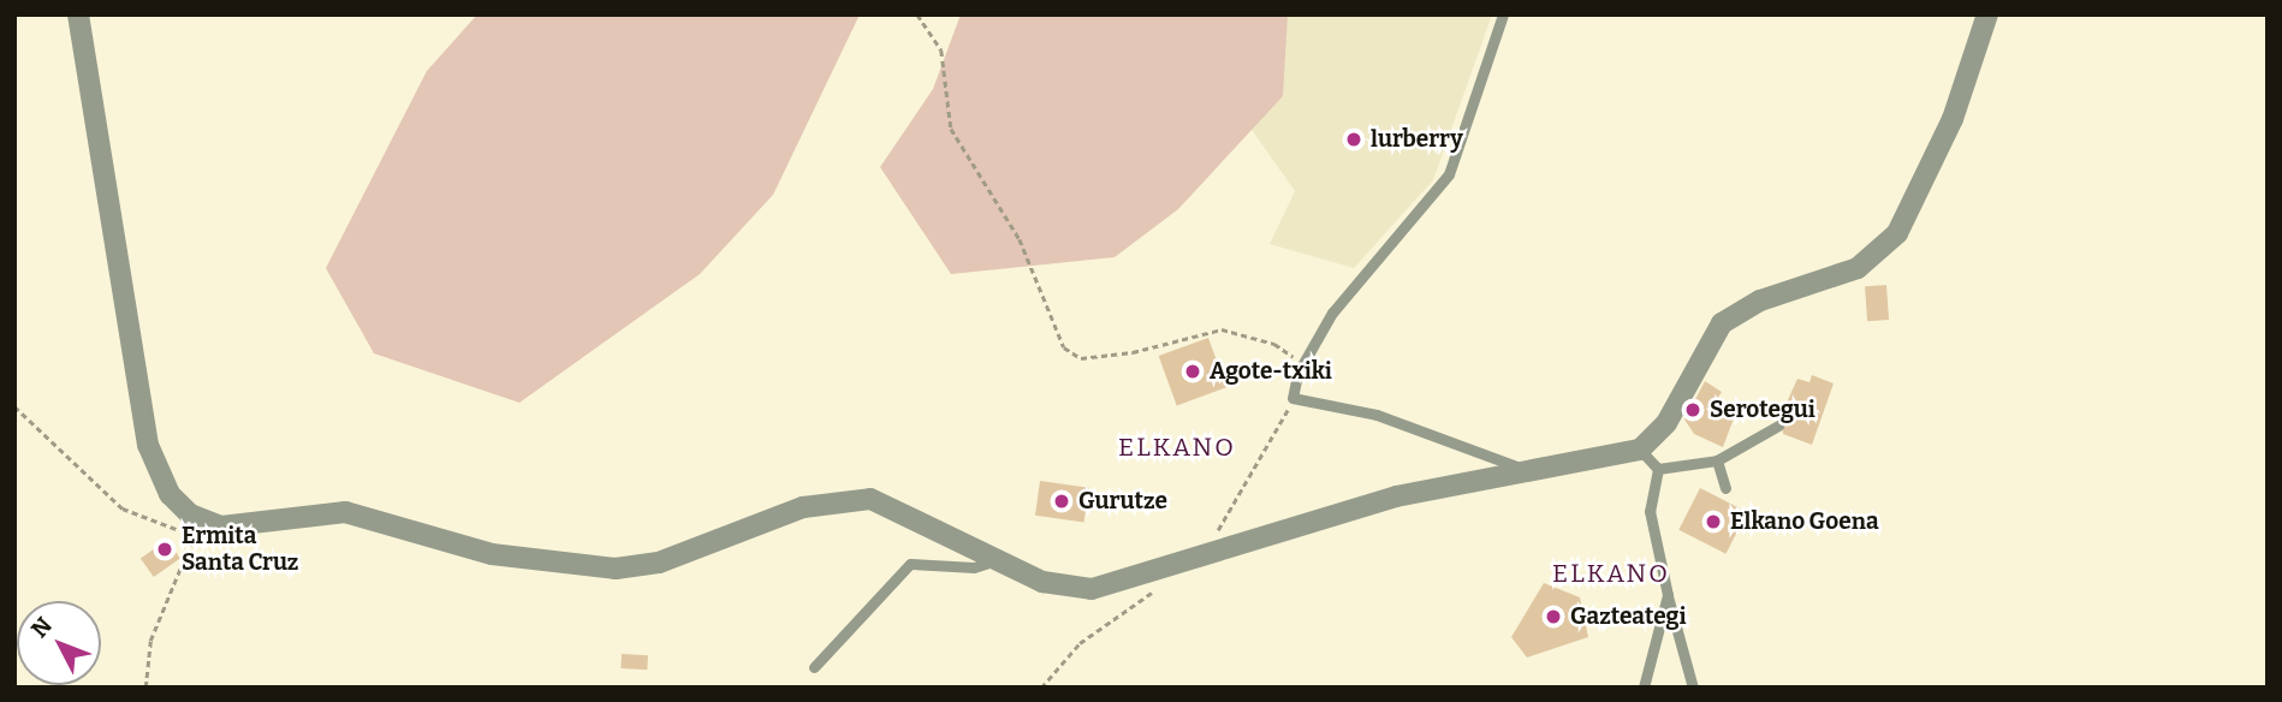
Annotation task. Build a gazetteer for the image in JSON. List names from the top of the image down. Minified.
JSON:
{"districts":["ELKANO","ELKANO"],"places":["lurberry","Agote-txiki","Serotegui","Gurutze","Elkano Goena","Ermita Santa Cruz","Gazteategi"],"north":"top left"}
